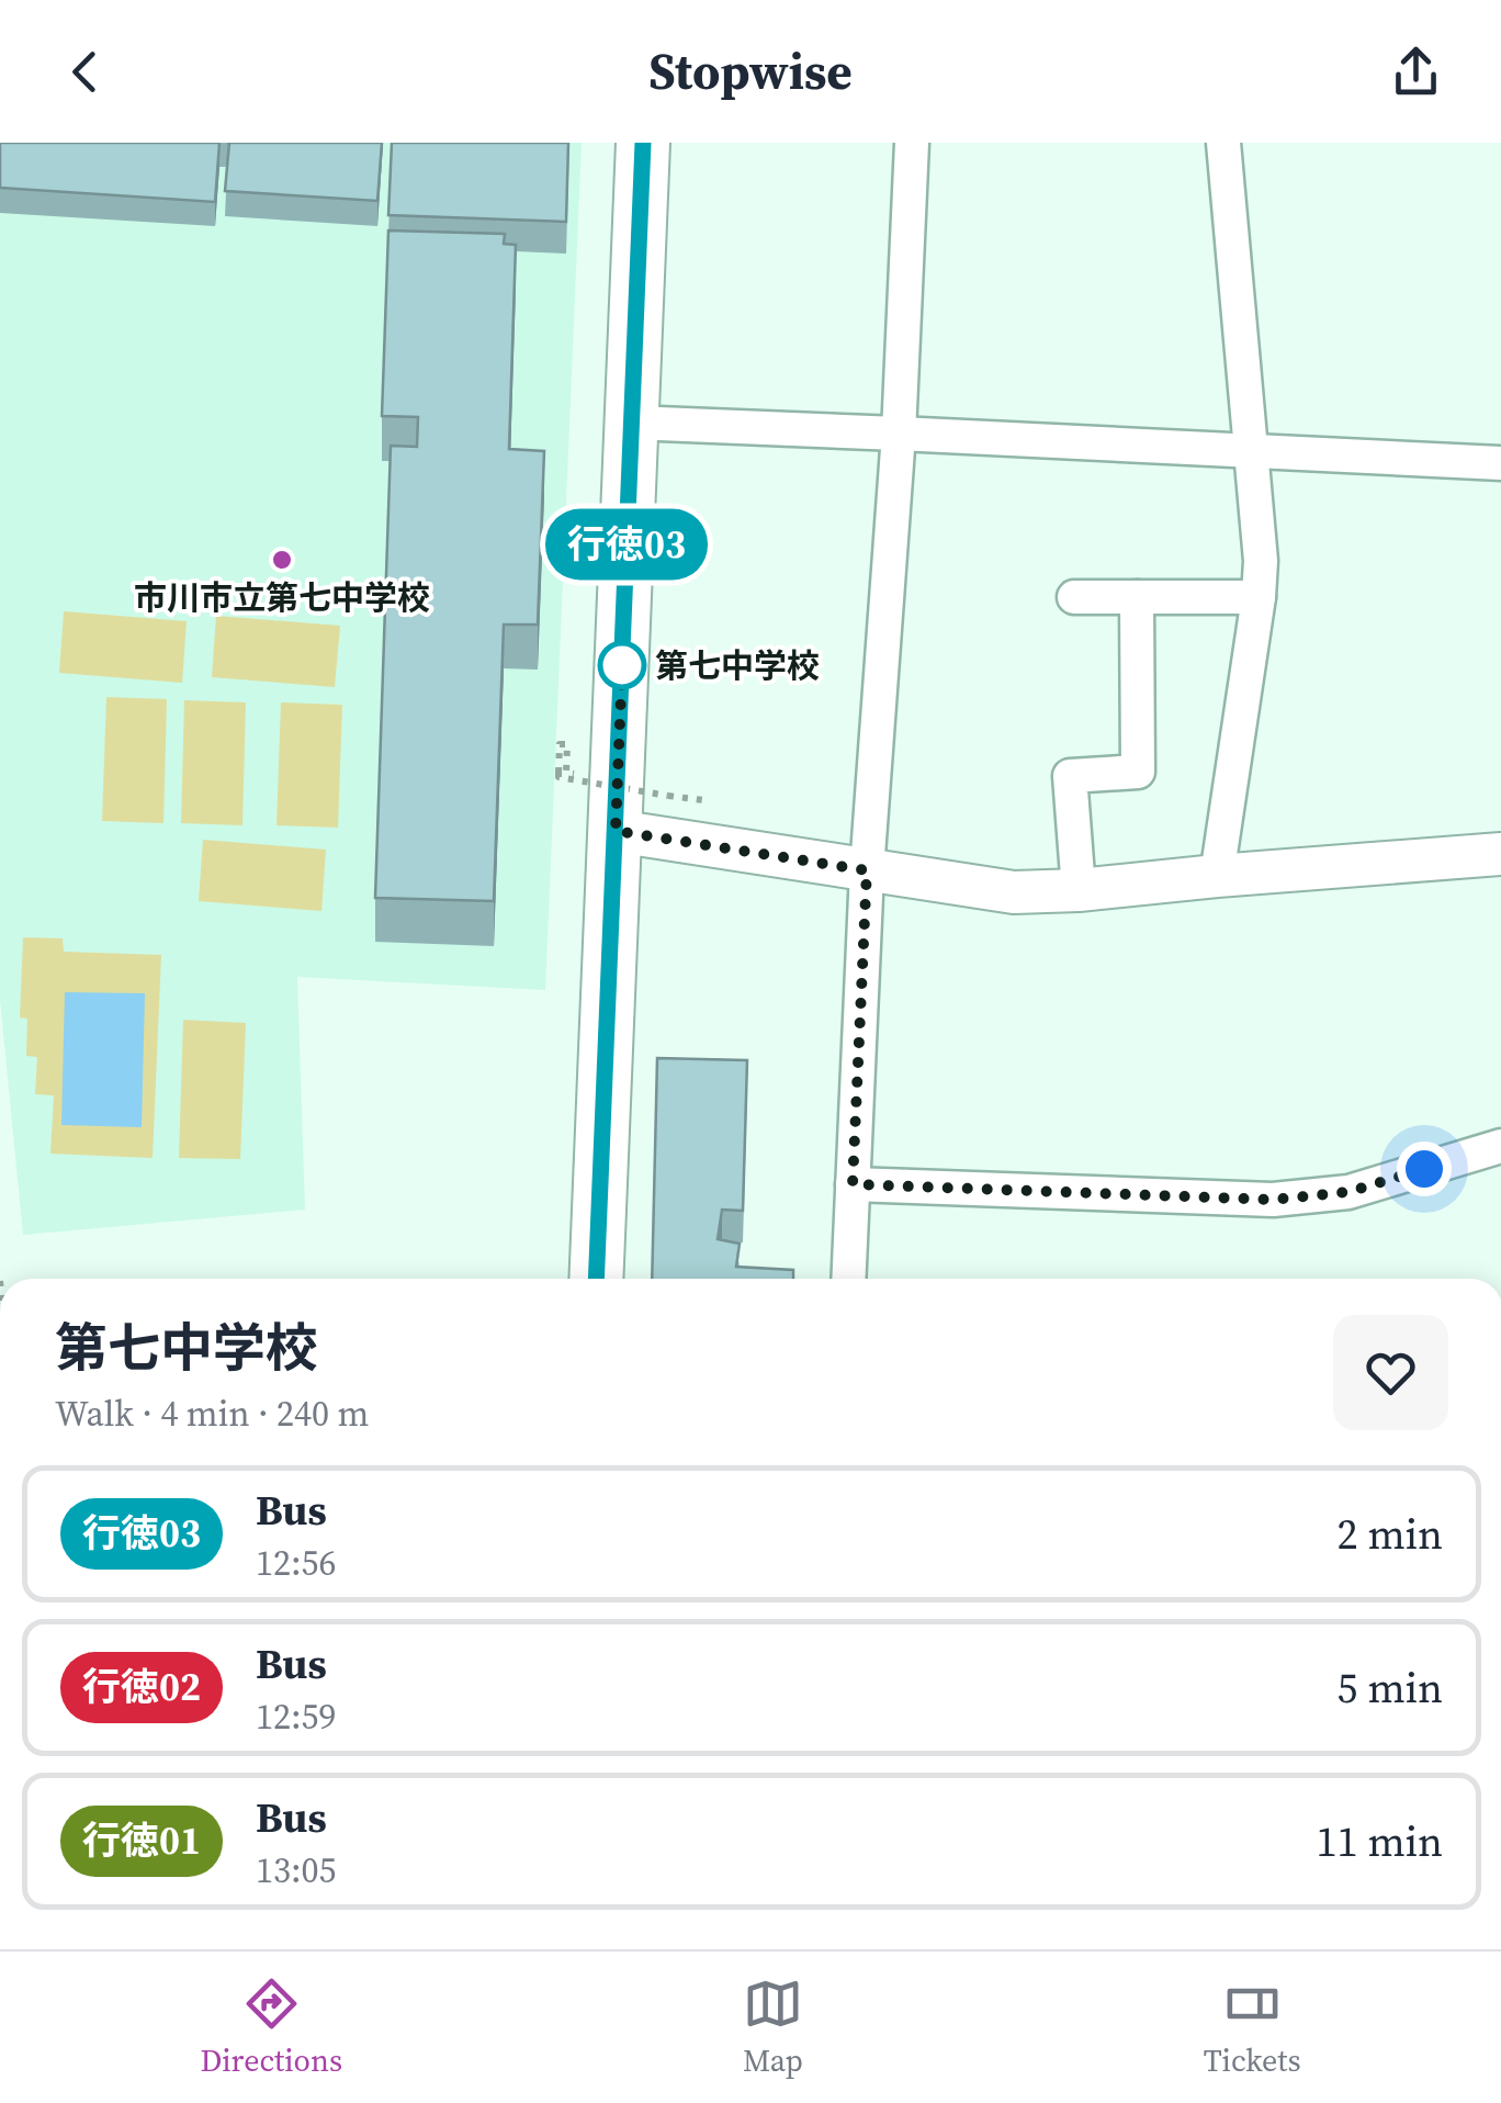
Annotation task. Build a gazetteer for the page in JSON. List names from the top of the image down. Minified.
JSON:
{"places":["市川市立第七中学校","第七中学校"],"lines":["bus line 行徳03"],"page":{"header":"Stopwise","on_map":"行徳03","heading":["第七中学校","Walk · 4 min · 240 m"],"list":[{"mark":"行徳03","name":"Bus","note":"12:56","value":"2 min"},{"mark":"行徳02","name":"Bus","note":"12:59","value":"5 min"},{"mark":"行徳01","name":"Bus","note":"13:05","value":"11 min"}],"tabs":["Directions","Map","Tickets"]}}
